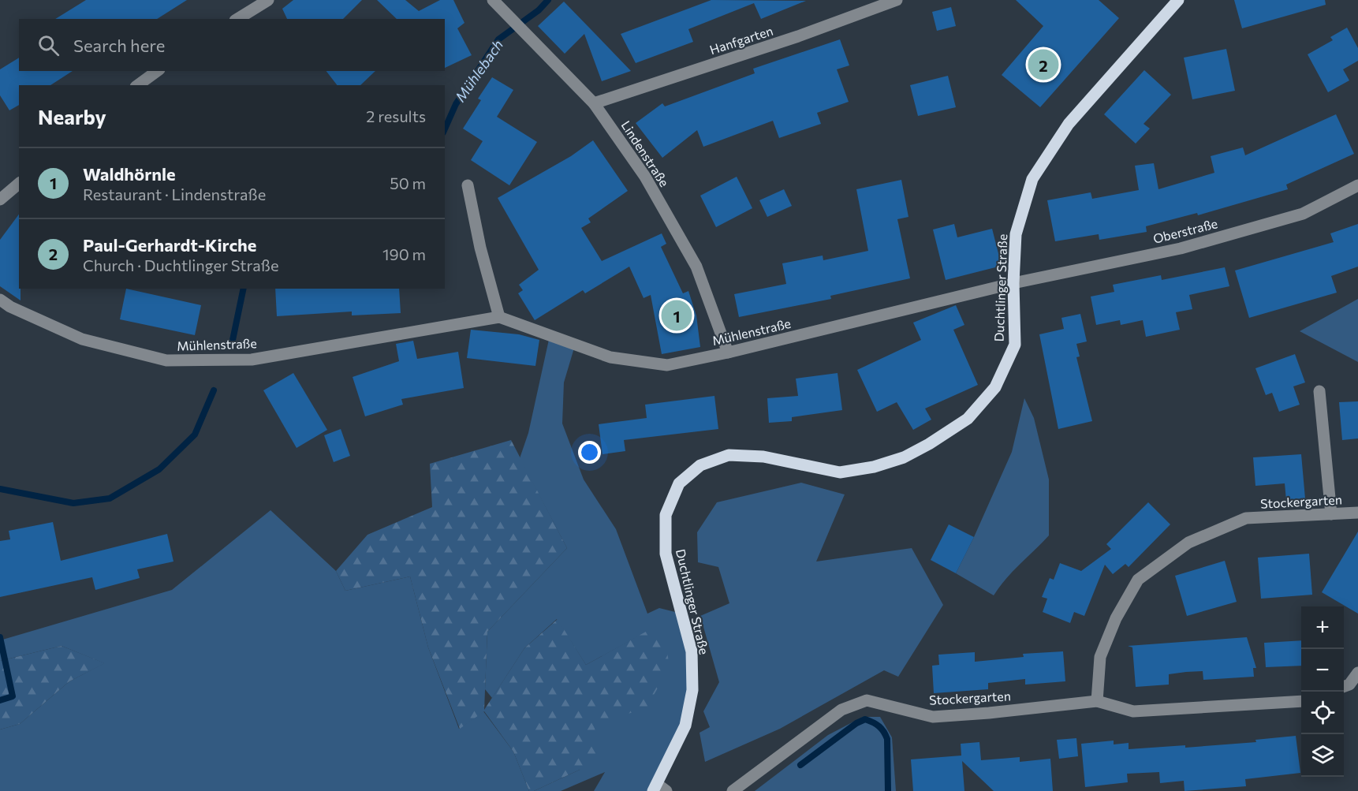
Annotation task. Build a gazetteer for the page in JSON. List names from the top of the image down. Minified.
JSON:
{"streets":{"main road":["Duchtlinger Straße"],"street":["Hanfgarten","Lindenstraße","Oberstraße","Mühlenstraße","Stockergarten"]},"crossings":[["Hanfgarten","Lindenstraße"],["Lindenstraße","Mühlenstraße"],["Oberstraße","Duchtlinger Straße"],["Oberstraße","Mühlenstraße"],["Duchtlinger Straße","Mühlenstraße"]],"water":["Mühlebach"],"page":{"search":"Search here","pins":["2","1"],"heading":["Nearby","2 results"],"list":[{"mark":"1","name":"Waldhörnle","note":"Restaurant · Lindenstraße","value":"50 m"},{"mark":"2","name":"Paul-Gerhardt-Kirche","note":"Church · Duchtlinger Straße","value":"190 m"}],"map_buttons":["+","−"]}}
